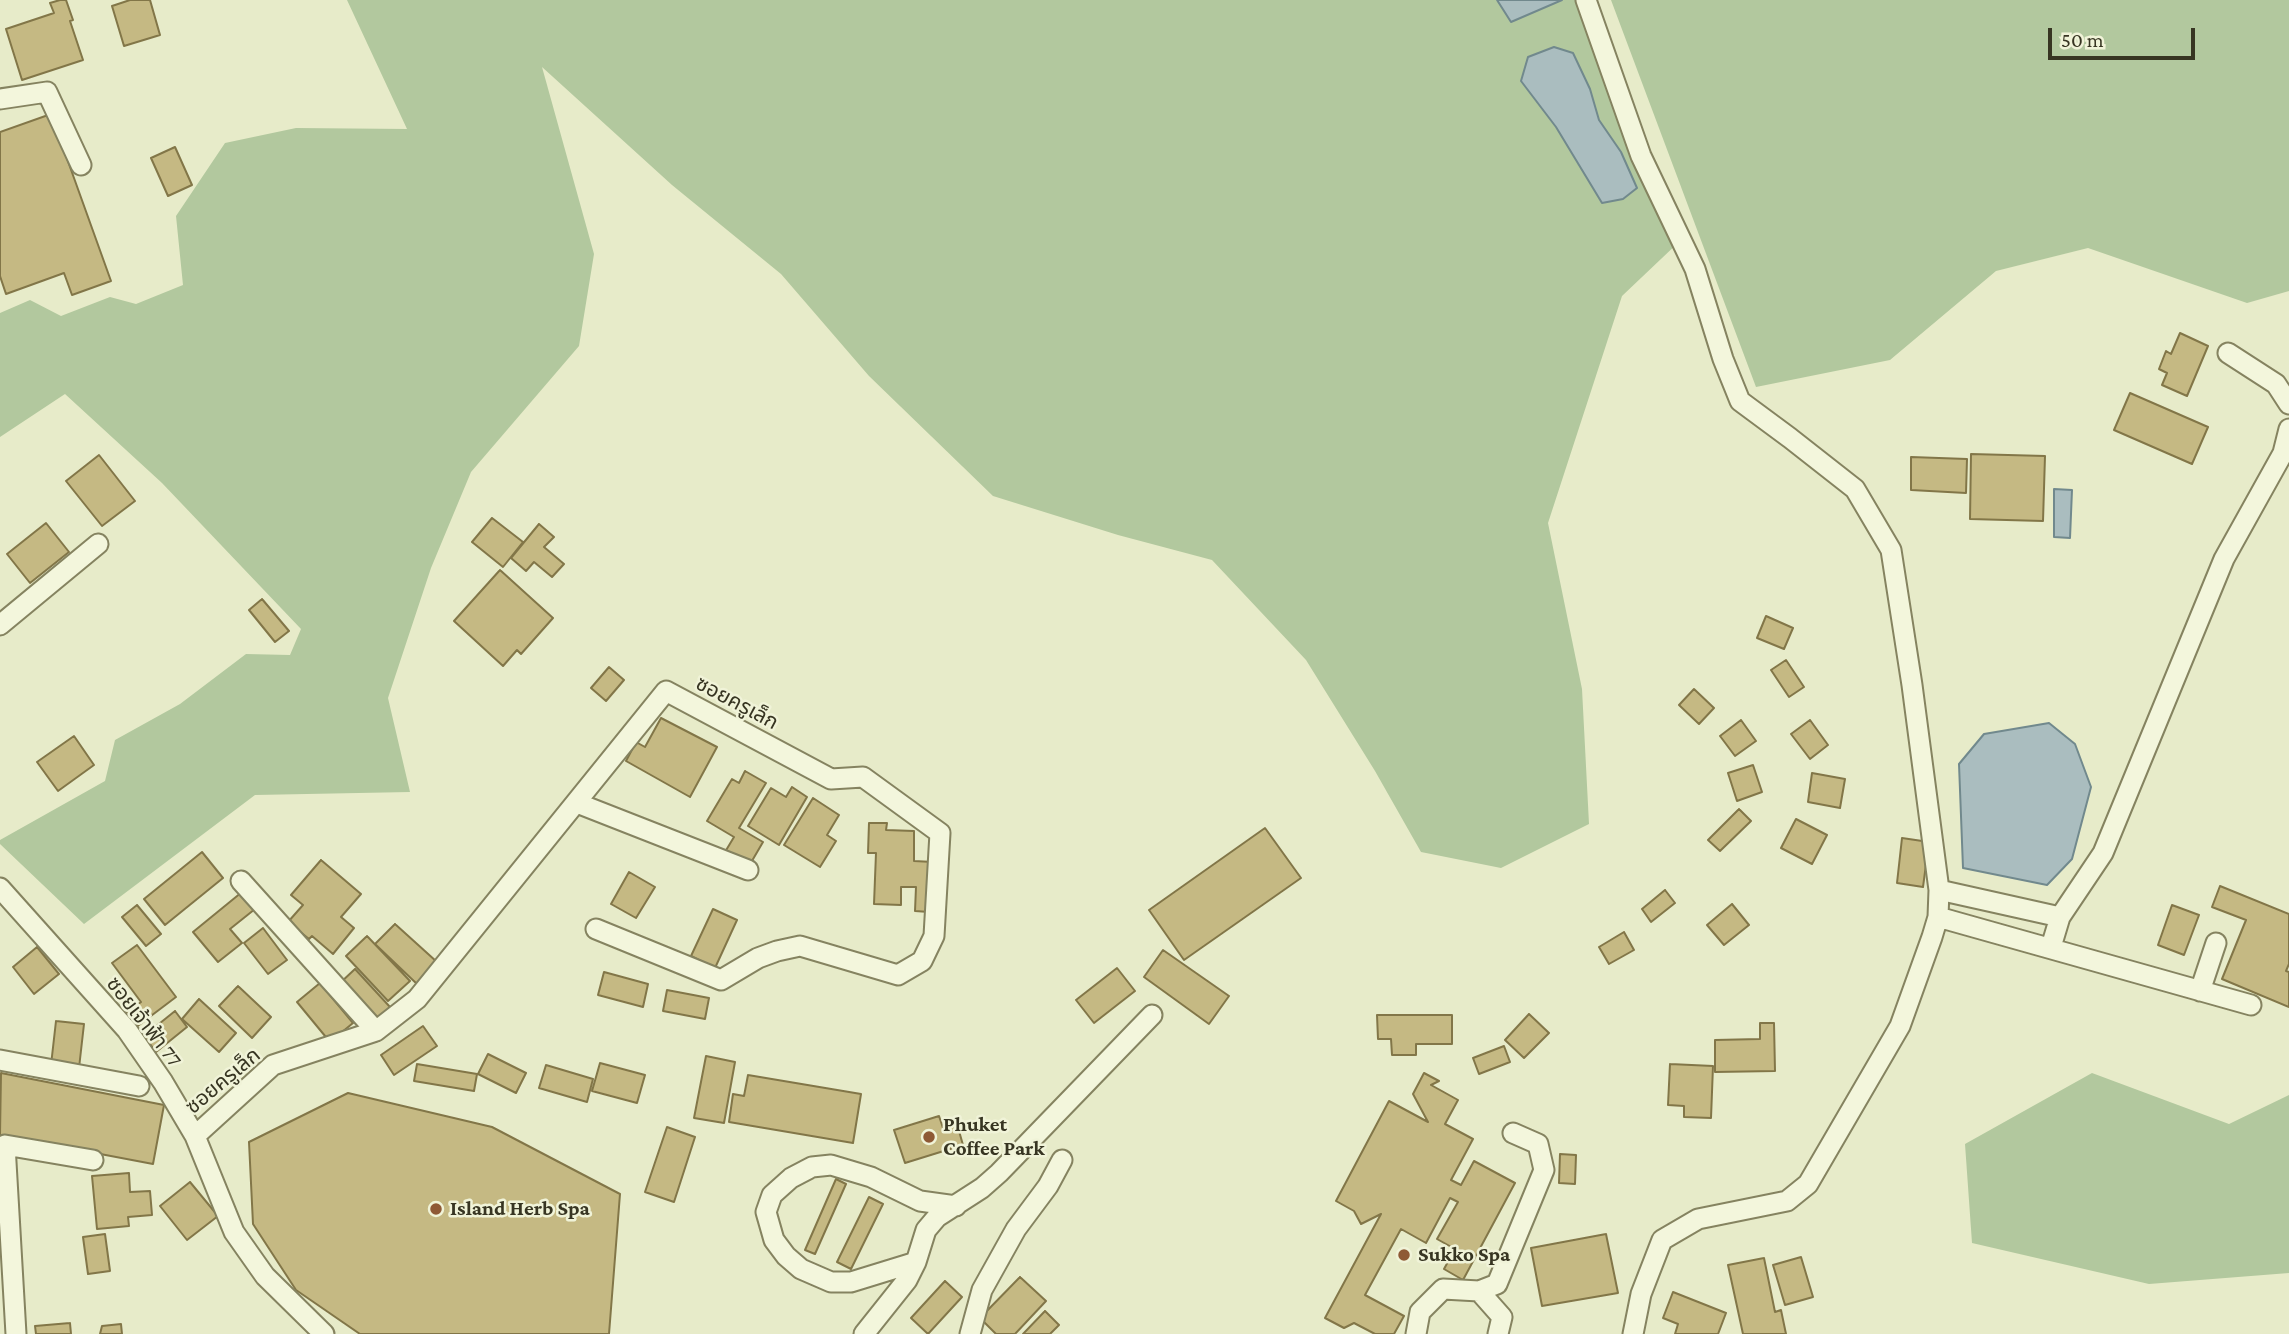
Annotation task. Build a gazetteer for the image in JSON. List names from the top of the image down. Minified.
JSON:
{"streets":{"street":["ซอยครูเล็ก","ซอยเจ้าฟ้า 77"]},"crossings":[["ซอยครูเล็ก","ซอยเจ้าฟ้า 77"]],"places":["Phuket Coffee Park","Island Herb Spa","Sukko Spa"],"scale_bar":"50 m"}
